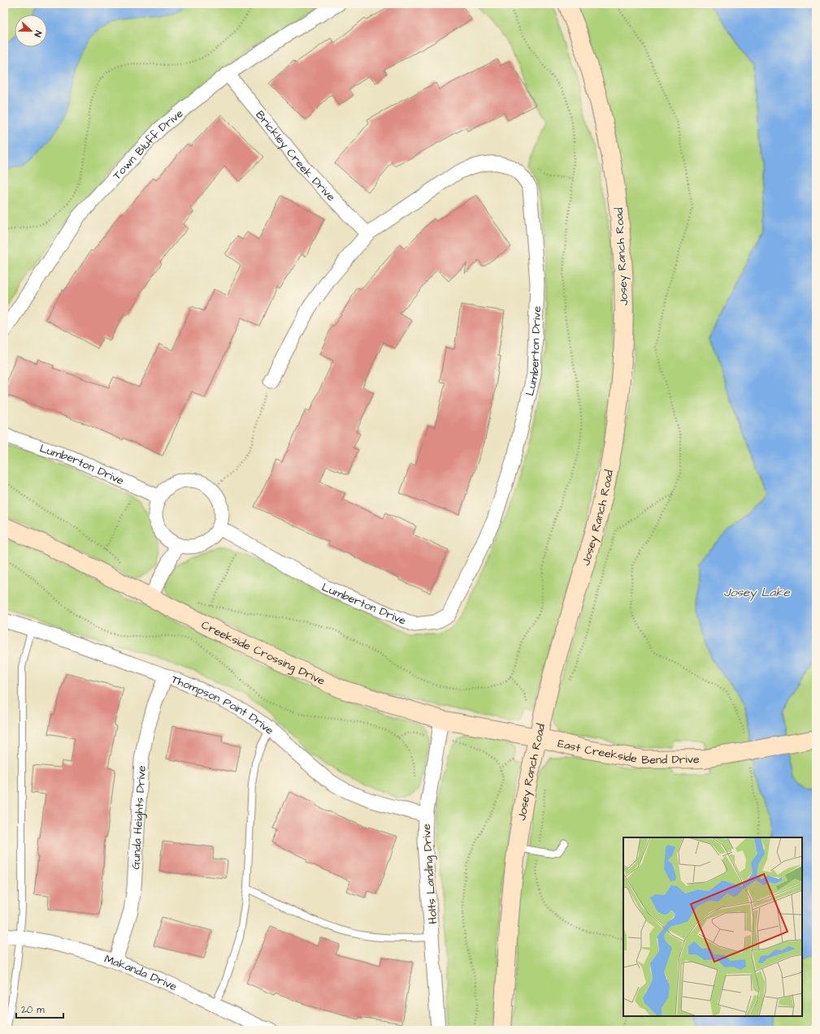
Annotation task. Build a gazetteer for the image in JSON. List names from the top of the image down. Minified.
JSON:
{"streets":{"street":["Town Bluff Drive","Brickley Creek Drive","Josey Ranch Road","Lumberton Drive","Creekside Crossing Drive","Thompson Point Drive","East Creekside Bend Drive","Gunda Heights Drive","Holts Landing Drive","Makanda Drive"]},"crossings":[["Town Bluff Drive","Brickley Creek Drive"],["Brickley Creek Drive","Lumberton Drive"],["Josey Ranch Road","Creekside Crossing Drive"],["Josey Ranch Road","East Creekside Bend Drive"],["Creekside Crossing Drive","East Creekside Bend Drive"],["Creekside Crossing Drive","Holts Landing Drive"],["Thompson Point Drive","Gunda Heights Drive"],["Thompson Point Drive","Holts Landing Drive"],["Gunda Heights Drive","Makanda Drive"]],"water":["Josey Lake"],"scale_bar":"20 m","north":"right"}
